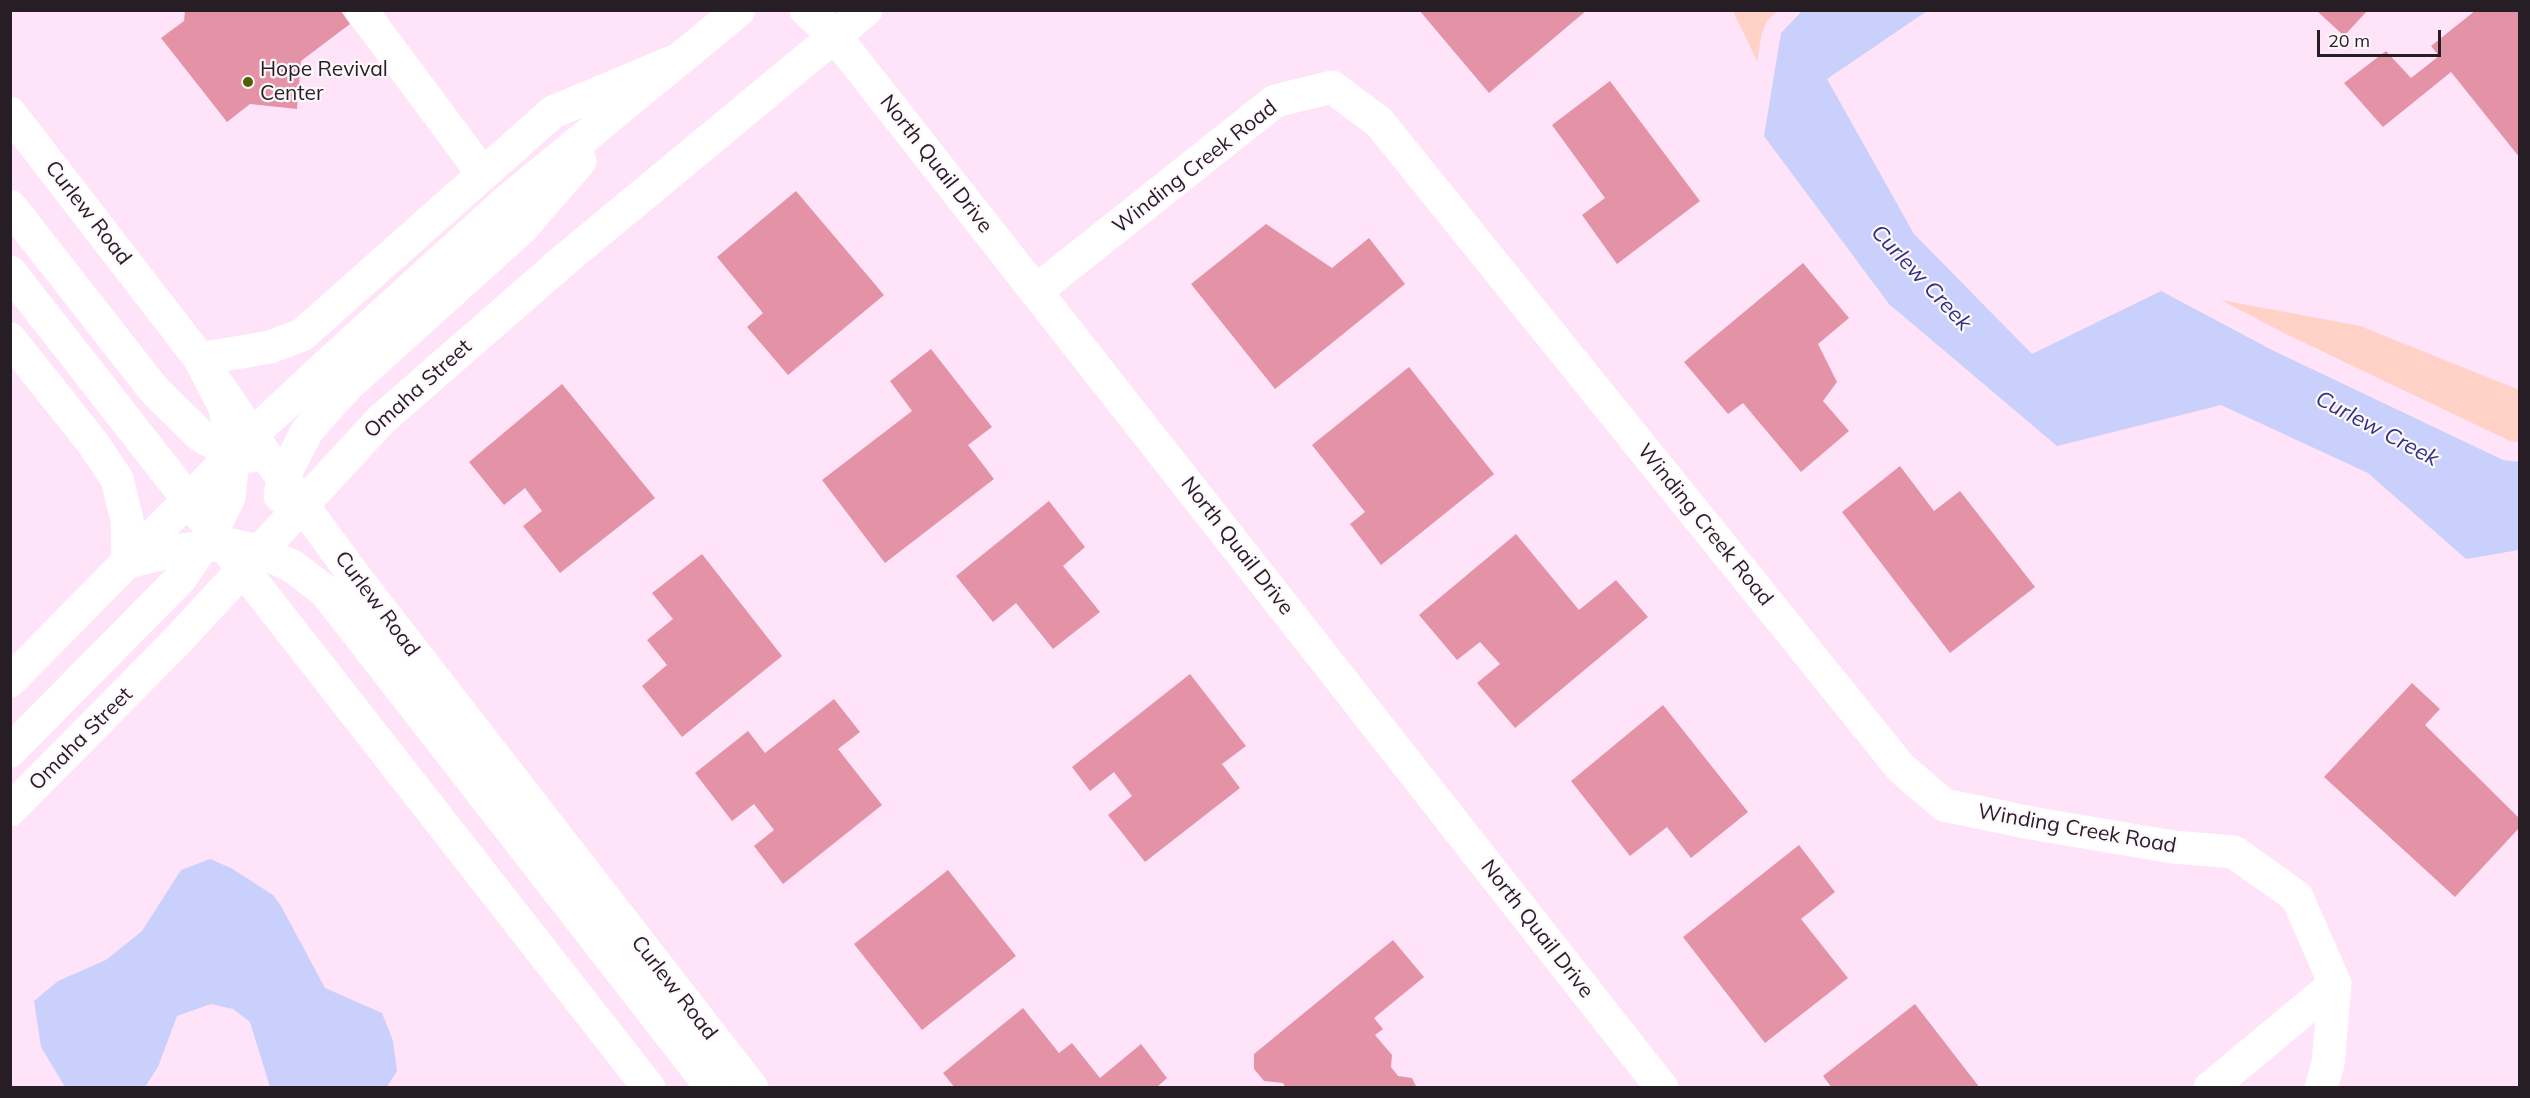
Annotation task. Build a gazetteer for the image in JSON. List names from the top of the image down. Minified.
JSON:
{"streets":{"main road":["North Quail Drive","Winding Creek Road","Curlew Road","Omaha Street"]},"crossings":[["North Quail Drive","Winding Creek Road"],["North Quail Drive","Omaha Street"],["Curlew Road","Omaha Street"]],"water":["Curlew Creek"],"places":["Hope Revival Center"],"scale_bar":"20 m"}
